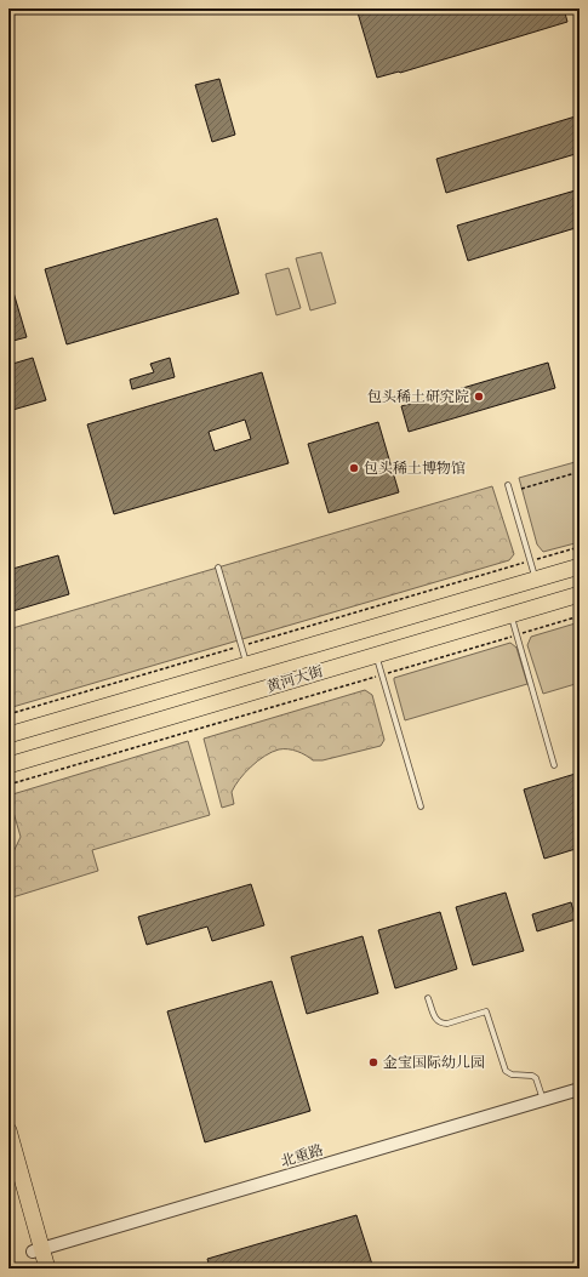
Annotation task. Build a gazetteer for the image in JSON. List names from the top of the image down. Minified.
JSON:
{"streets":{"main road":["黄河大街"],"street":["北重路"]},"places":["包头稀土研究院","包头稀土博物馆","金宝国际幼儿园"]}
